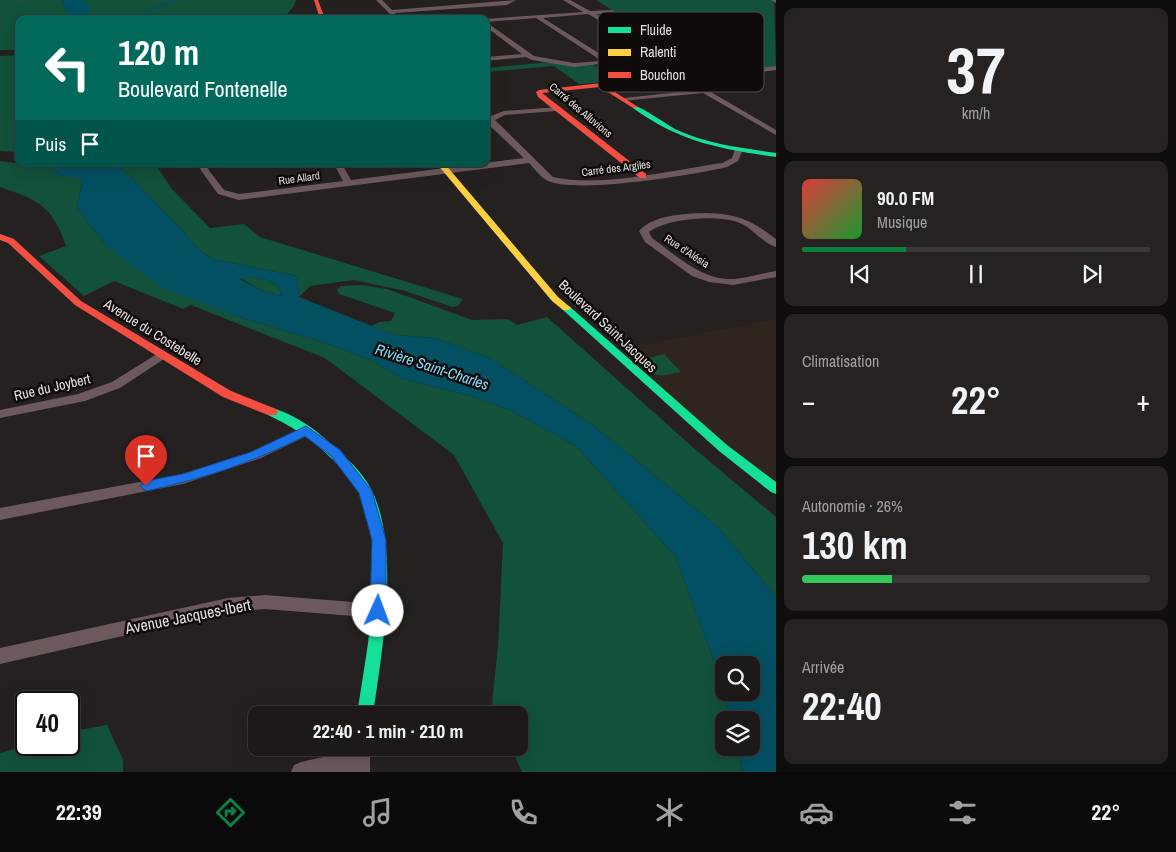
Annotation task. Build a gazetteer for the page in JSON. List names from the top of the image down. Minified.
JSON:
{"streets":{"street":["Carré des Alluvions","Carré des Argiles","Rue Allard","Rue d'Alésia","Boulevard Saint-Jacques","Avenue du Costebelle","Rue du Joybert","Avenue Jacques-Ibert"]},"crossings":[["Carré des Alluvions","Carré des Argiles"],["Carré des Argiles","Rue Allard"],["Rue Allard","Boulevard Saint-Jacques"],["Avenue du Costebelle","Rue du Joybert"],["Avenue du Costebelle","Avenue Jacques-Ibert"]],"water":["Rivière Saint-Charles"],"legend":["Fluide","Ralenti","Bouchon"],"page":{"tile":[["37","km/h"],"Climatisation",["Autonomie · 26%","130 km"],["Arrivée","22:40"]],"turn":["120 m","Boulevard Fontenelle"],"then":"Puis","song":["90.0 FM","Musique"],"heat":["−","22°","+"],"limit":"40","trip":"22:40 · 1 min · 210 m","tabs":["22:39","22°"]}}
